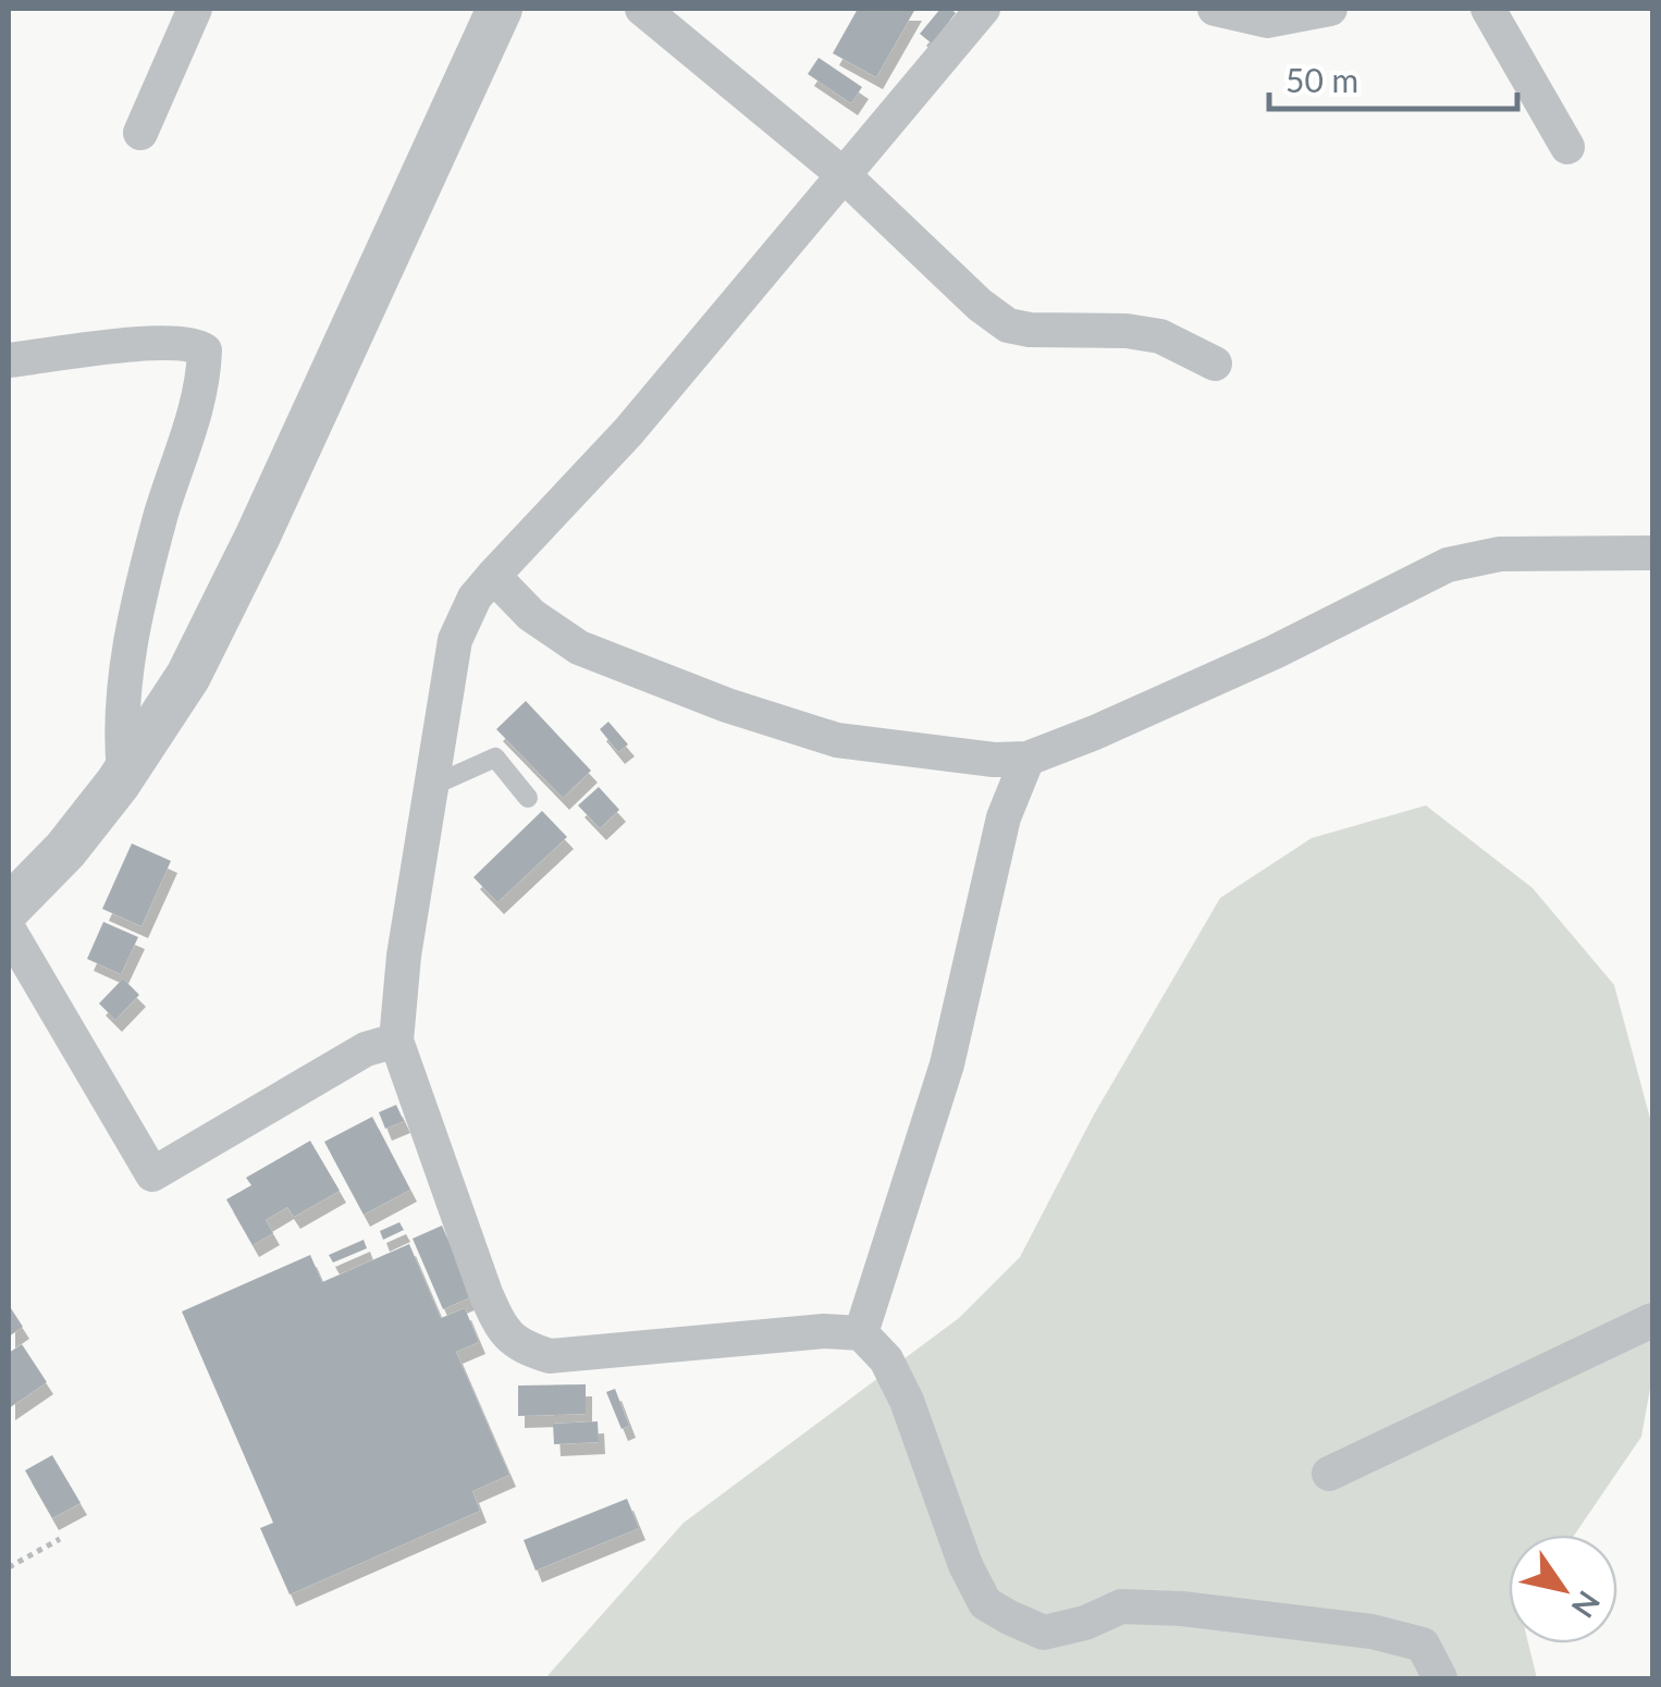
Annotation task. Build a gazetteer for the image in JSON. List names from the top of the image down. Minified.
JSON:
{"scale_bar":"50 m","north":"bottom right"}
